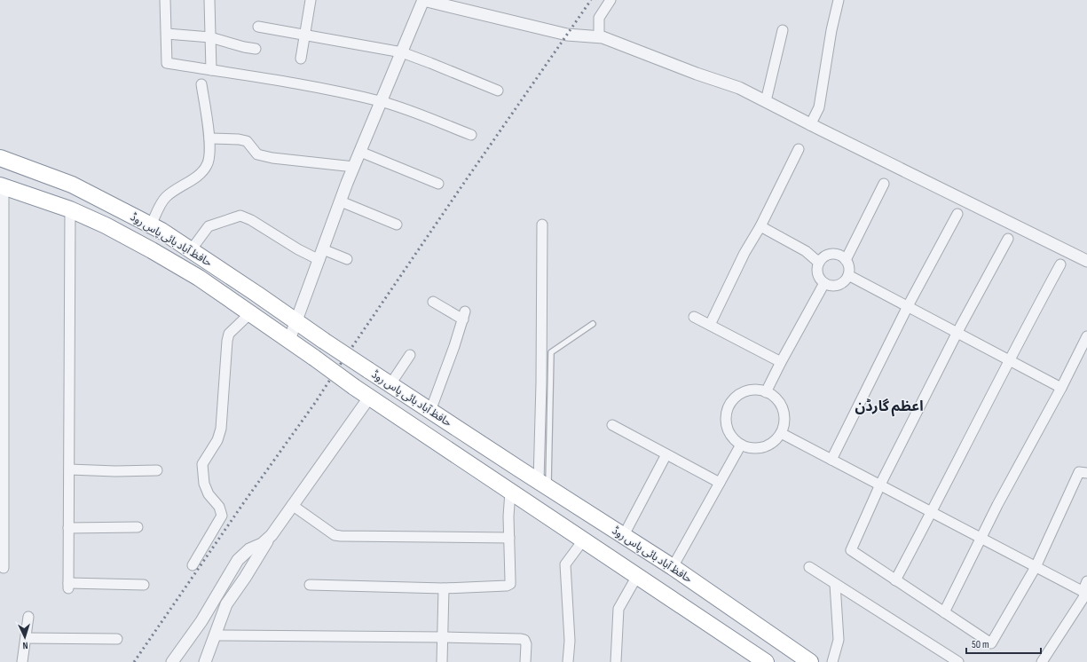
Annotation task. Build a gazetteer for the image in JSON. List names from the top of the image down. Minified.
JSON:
{"streets":{"highway":["حافظ آباد بائی پاس روڈ"]},"districts":["اعظم گارڈن"],"scale_bar":"50 m","north":"bottom"}
